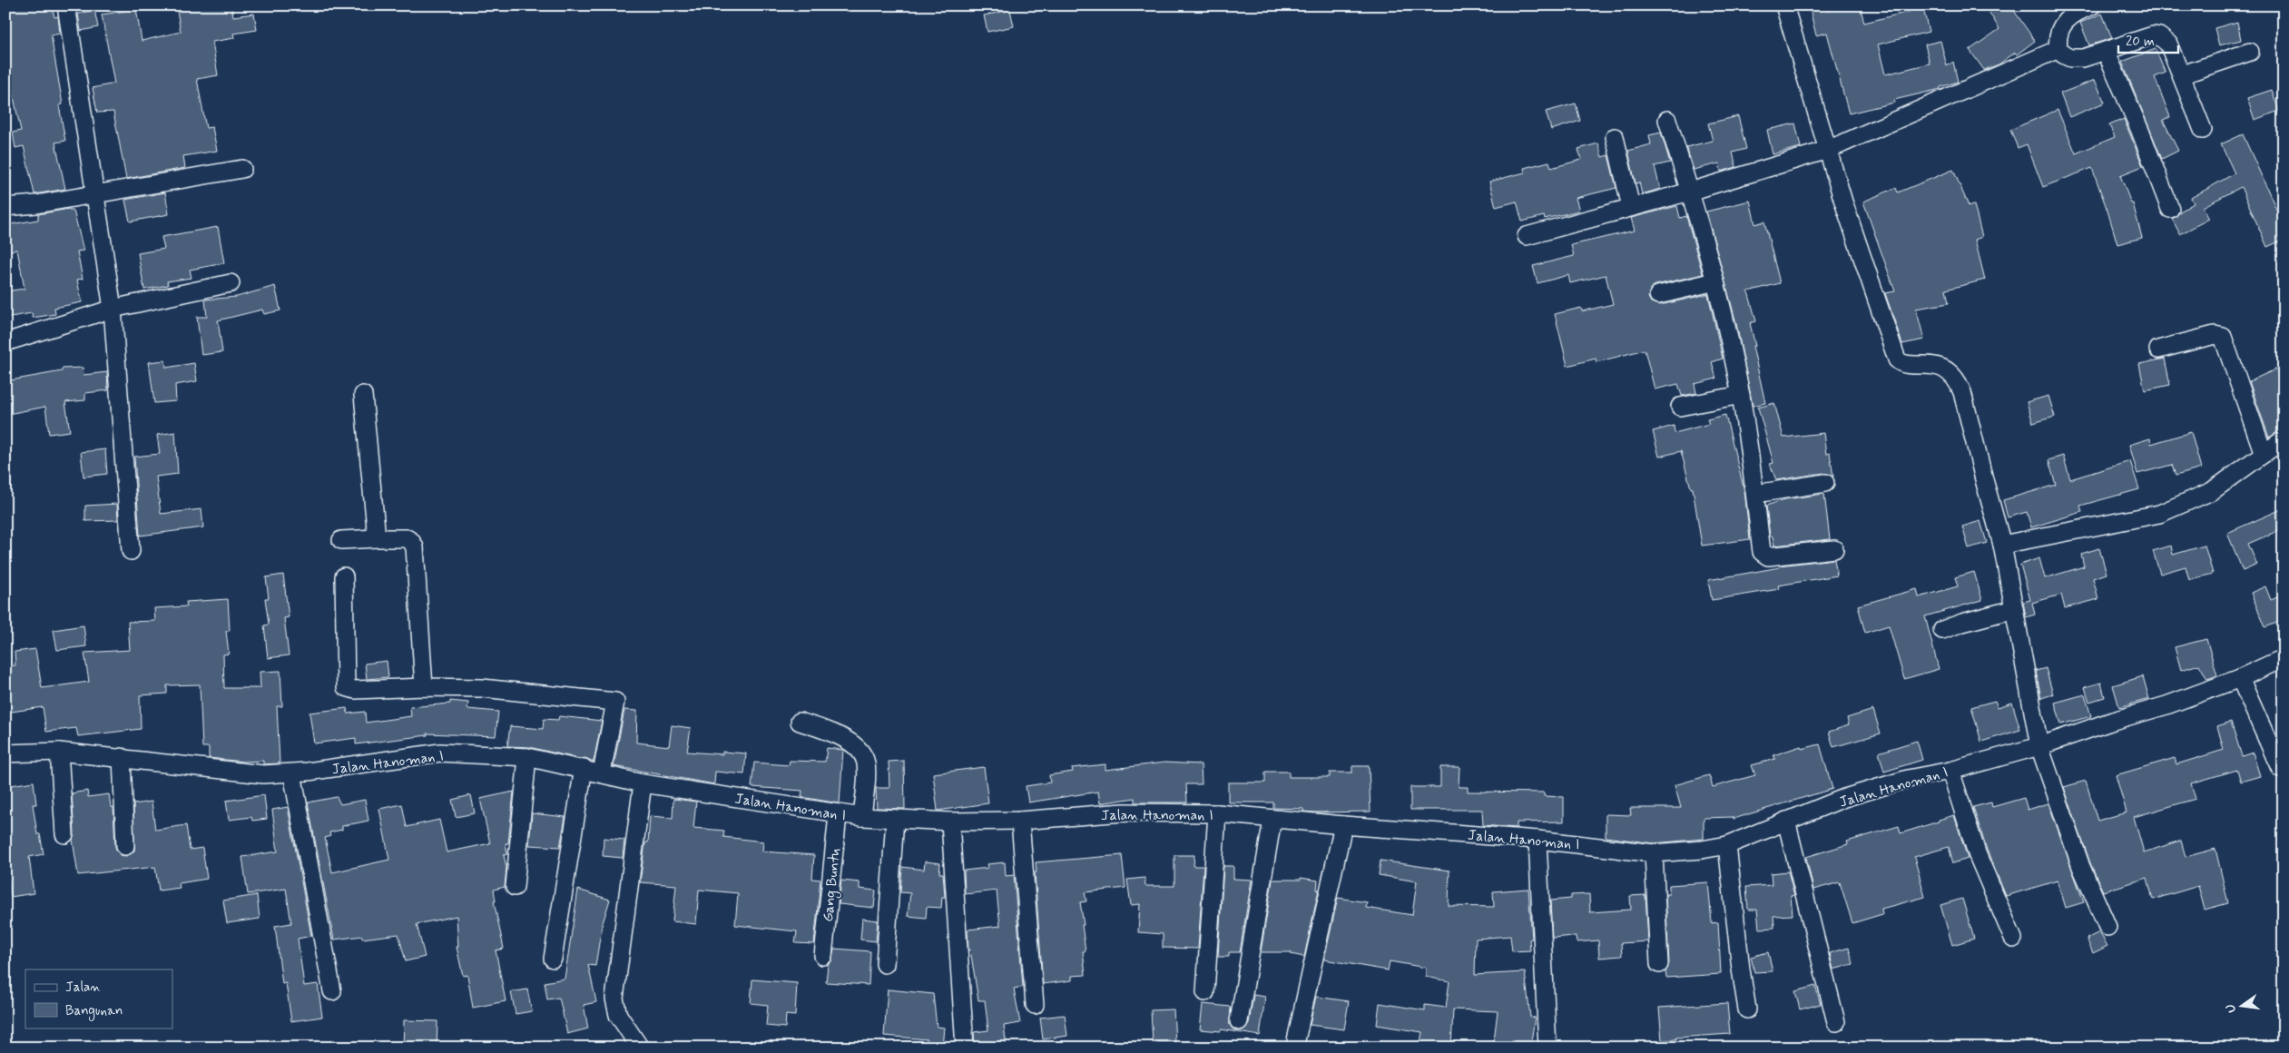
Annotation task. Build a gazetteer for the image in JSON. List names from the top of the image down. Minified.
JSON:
{"streets":{"street":["Jalan Hanoman I","Gang Buntu"]},"crossings":[["Jalan Hanoman I","Gang Buntu"]],"legend":["Jalan","Bangunan"],"scale_bar":"20 m","north":"left"}
